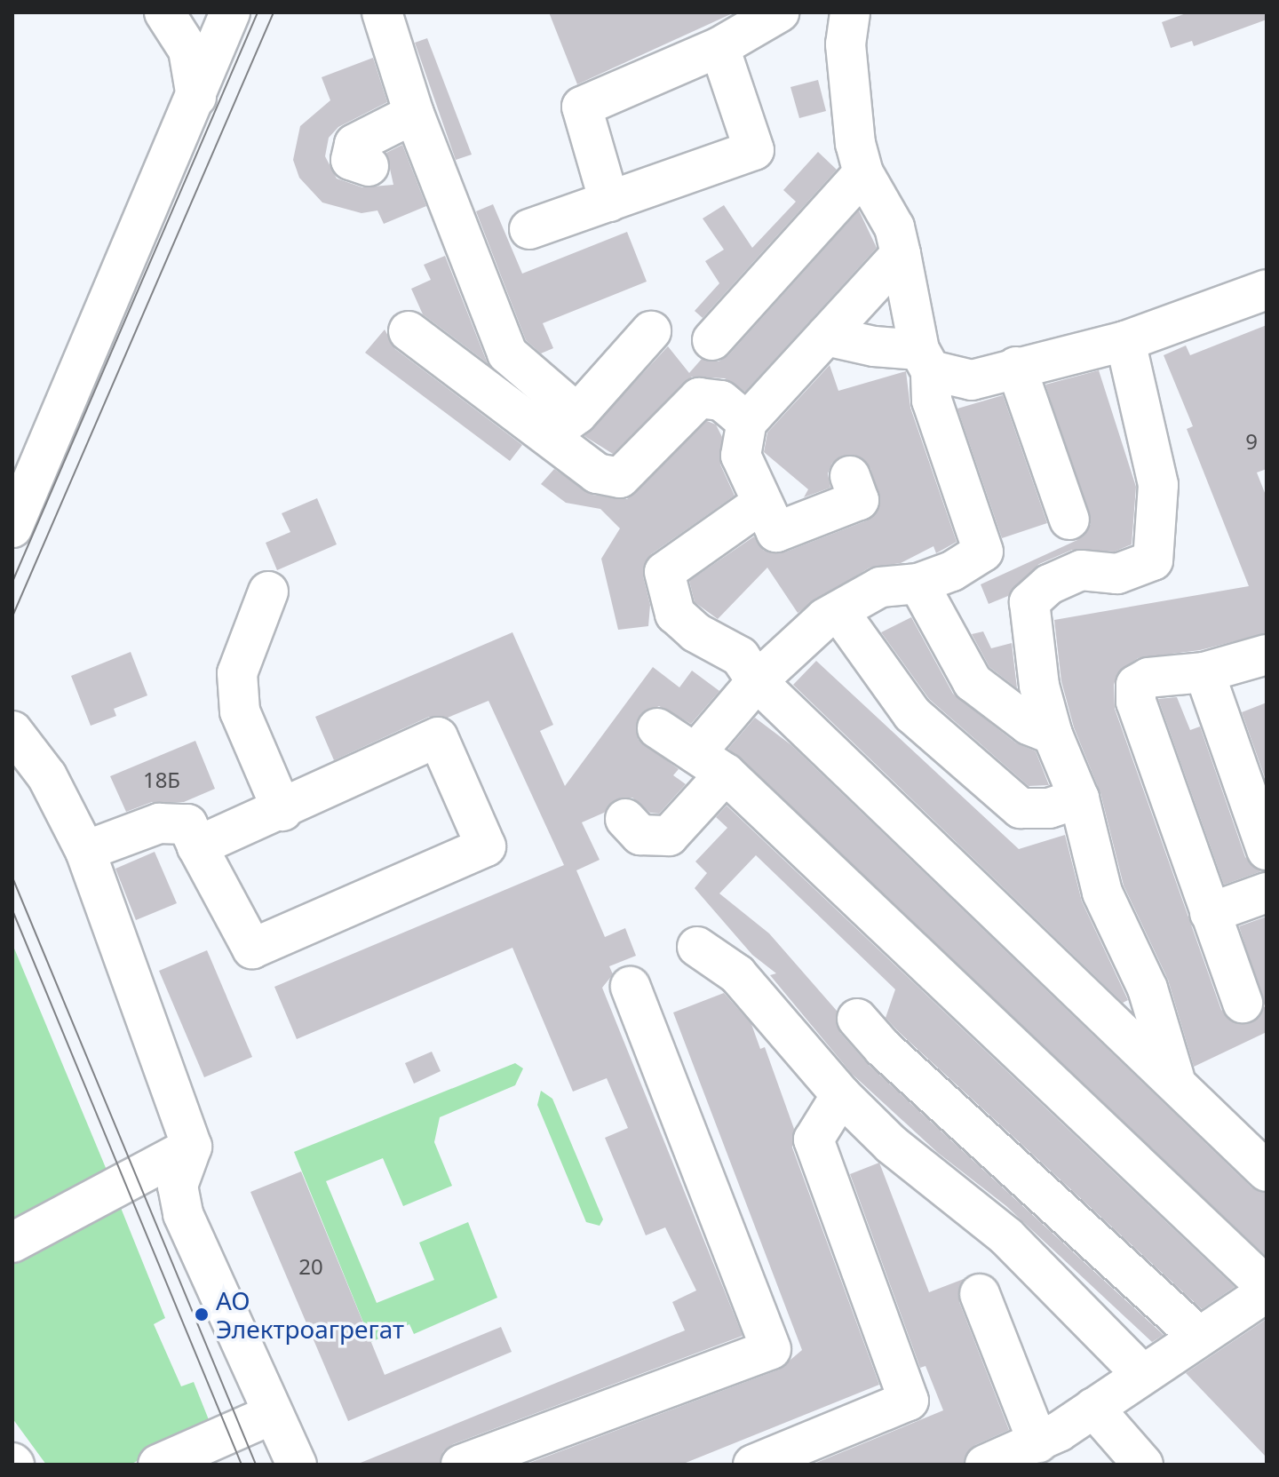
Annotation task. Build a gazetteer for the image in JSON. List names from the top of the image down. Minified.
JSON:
{"places":["АО Электроагрегат"],"house_numbers":["9","18Б","20"]}
